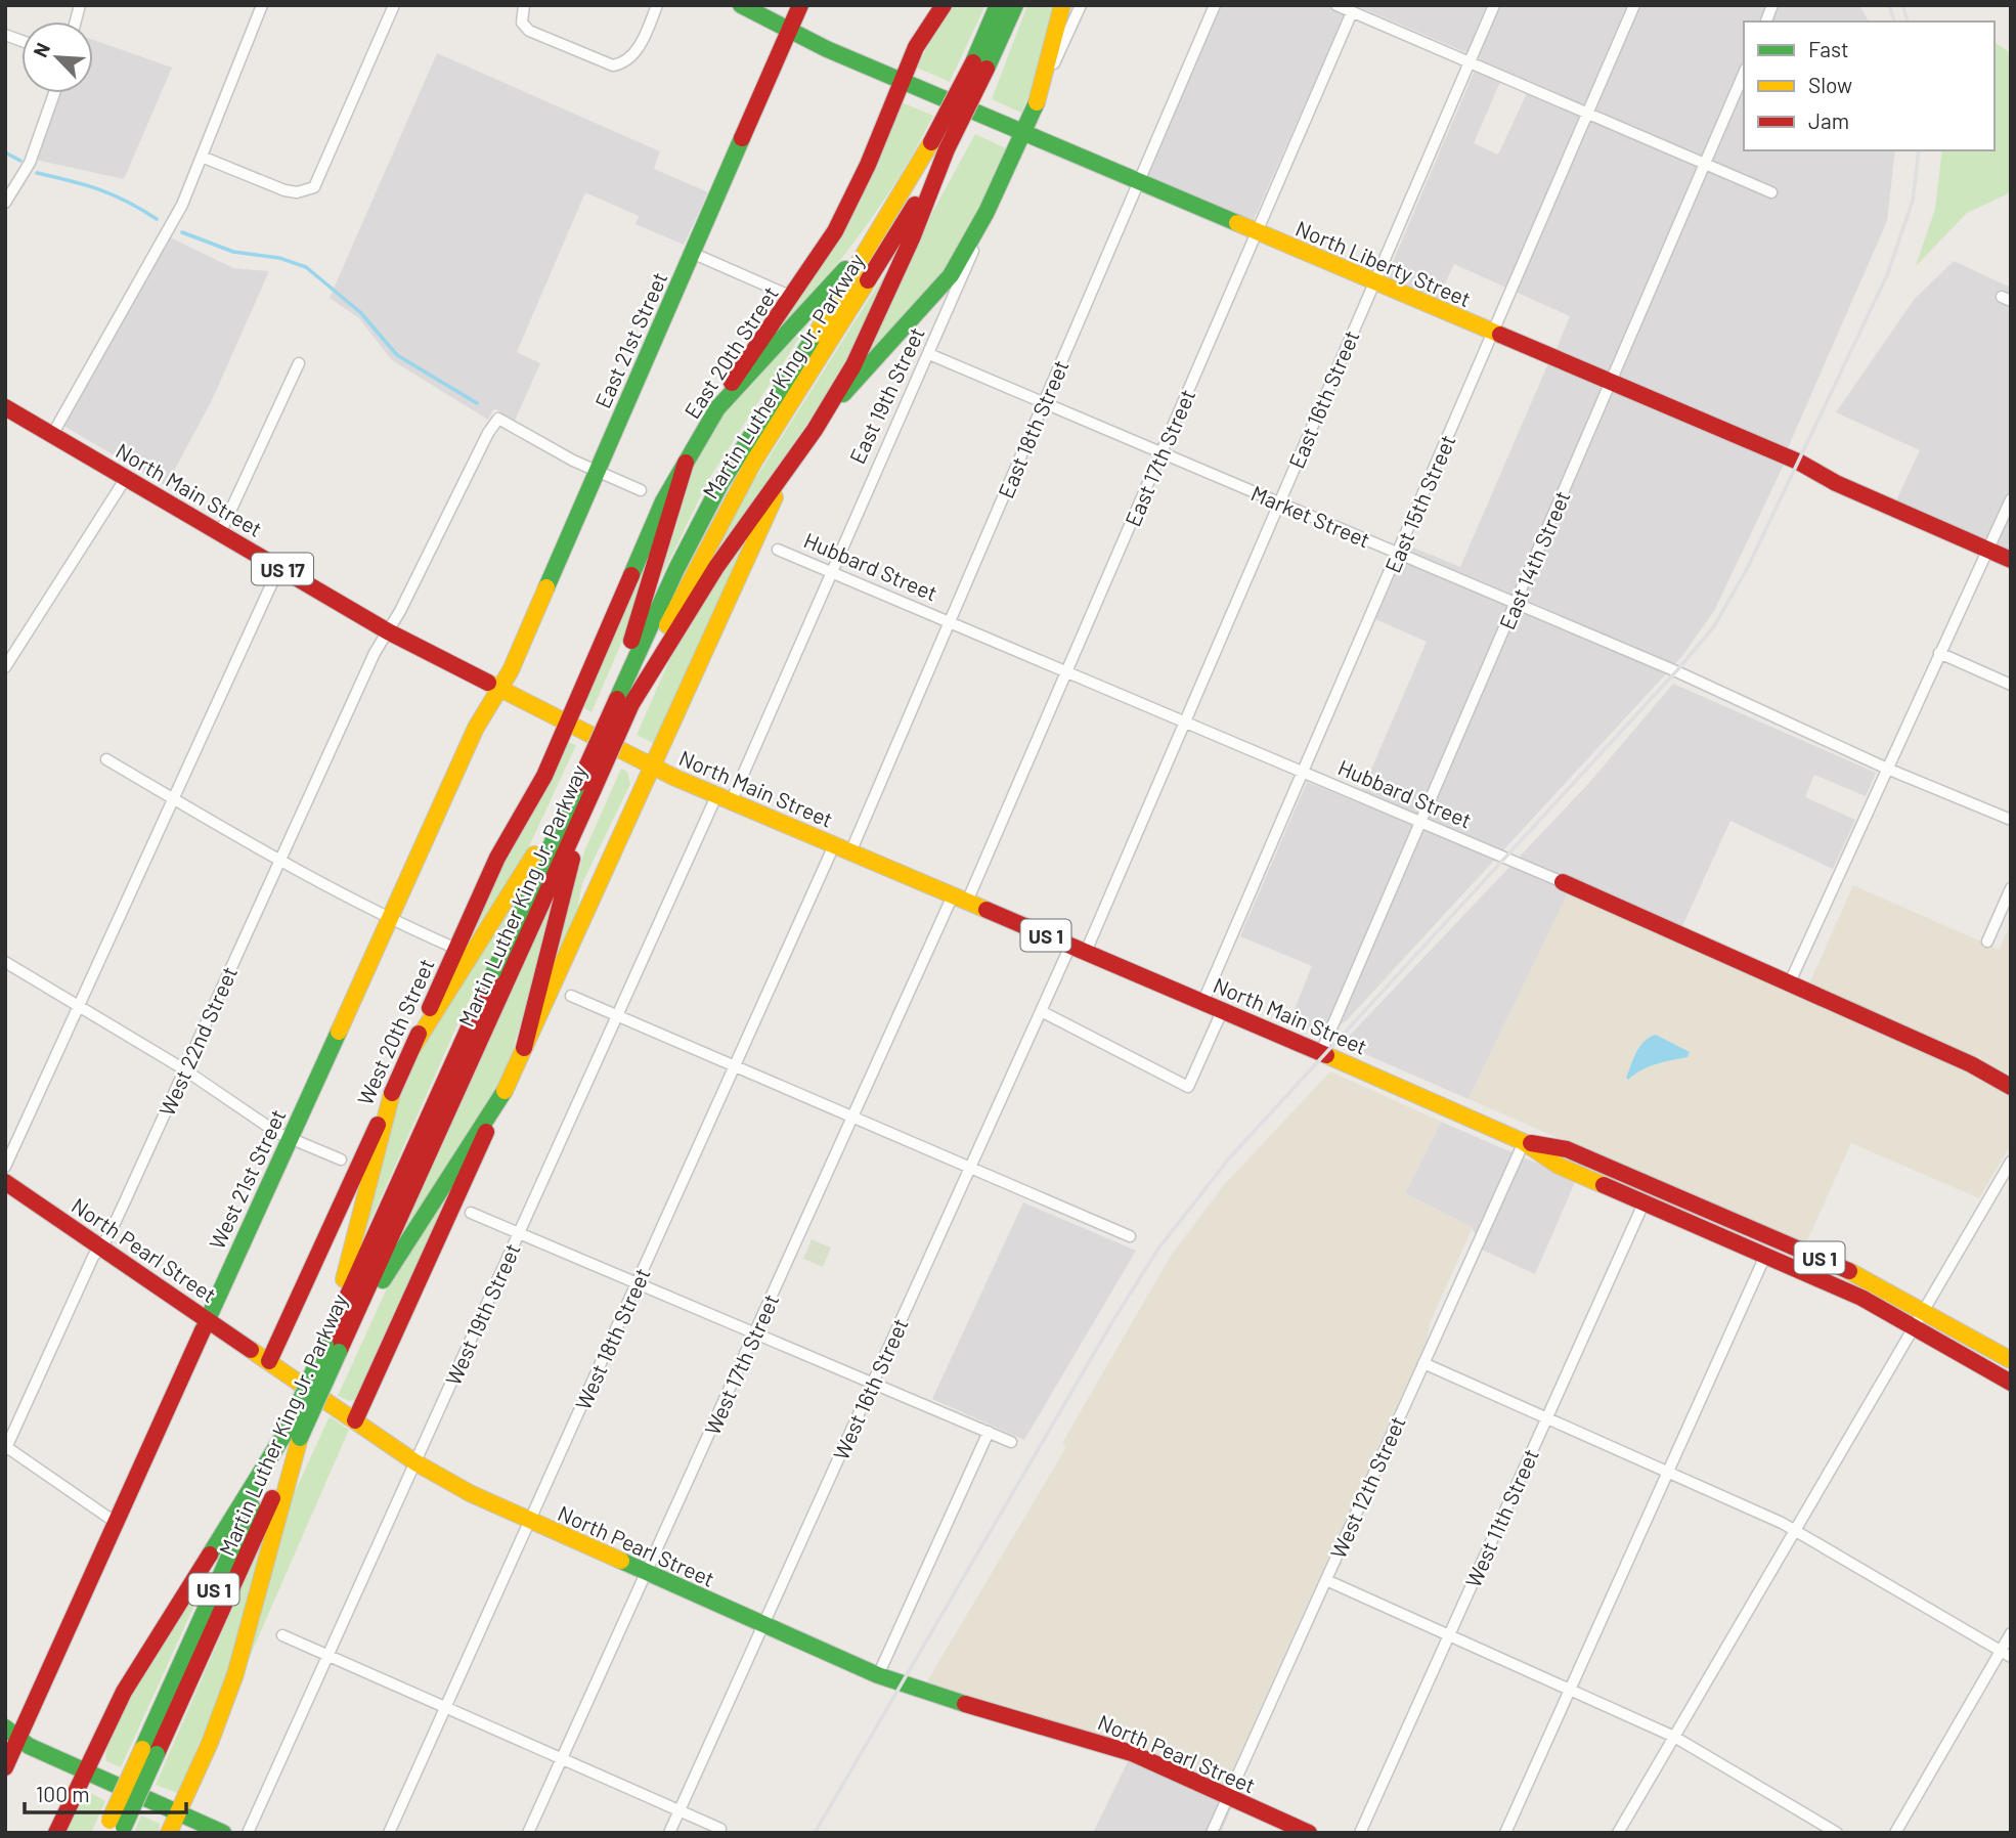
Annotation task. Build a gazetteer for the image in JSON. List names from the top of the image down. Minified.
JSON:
{"streets":{"main road":["North Liberty Street","East 21st Street","East 20th Street","Martin Luther King Jr. Parkway","East 19th Street","North Main Street","Hubbard Street","US 17","US 1","West 20th Street","West 21st Street","North Pearl Street"],"street":["East 16th Street","East 18th Street","East 17th Street","East 15th Street","Market Street","East 14th Street","West 22nd Street","West 19th Street","West 18th Street","West 17th Street","West 16th Street","West 12th Street","West 11th Street"]},"crossings":[["North Liberty Street","East 21st Street"],["North Liberty Street","East 20th Street"],["North Liberty Street","East 19th Street"],["North Liberty Street","East 16th Street"],["North Liberty Street","East 18th Street"],["North Liberty Street","East 17th Street"],["North Liberty Street","East 15th Street"],["North Liberty Street","East 14th Street"],["East 21st Street","North Main Street"],["East 21st Street","West 22nd Street"],["East 21st Street","West 21st Street"],["East 20th Street","North Main Street"],["East 20th Street","West 20th Street"],["Martin Luther King Jr. Parkway","US 1"],["East 19th Street","North Main Street"],["East 19th Street","Market Street"],["East 19th Street","Hubbard Street"],["East 19th Street","West 19th Street"],["East 16th Street","North Main Street"],["East 16th Street","Market Street"],["East 16th Street","Hubbard Street"],["East 16th Street","West 16th Street"],["East 18th Street","North Main Street"],["East 18th Street","Market Street"],["East 18th Street","Hubbard Street"],["East 18th Street","West 18th Street"],["East 17th Street","North Main Street"],["East 17th Street","Market Street"],["East 17th Street","Hubbard Street"],["East 17th Street","West 17th Street"],["North Main Street","East 15th Street"],["North Main Street","East 14th Street"],["North Main Street","US 1"],["North Main Street","West 20th Street"],["North Main Street","West 22nd Street"],["North Main Street","West 21st Street"],["North Main Street","West 19th Street"],["North Main Street","West 18th Street"],["North Main Street","West 17th Street"],["North Main Street","West 16th Street"],["North Main Street","West 12th Street"],["North Main Street","West 11th Street"],["East 15th Street","Market Street"],["East 15th Street","Hubbard Street"],["Market Street","East 14th Street"],["East 14th Street","Hubbard Street"],["West 20th Street","North Pearl Street"],["West 22nd Street","North Pearl Street"],["West 21st Street","North Pearl Street"],["North Pearl Street","West 19th Street"],["North Pearl Street","West 18th Street"],["North Pearl Street","West 17th Street"],["North Pearl Street","West 16th Street"],["North Pearl Street","West 12th Street"]],"legend":["Fast","Slow","Jam"],"scale_bar":"100 m","north":"top left"}
